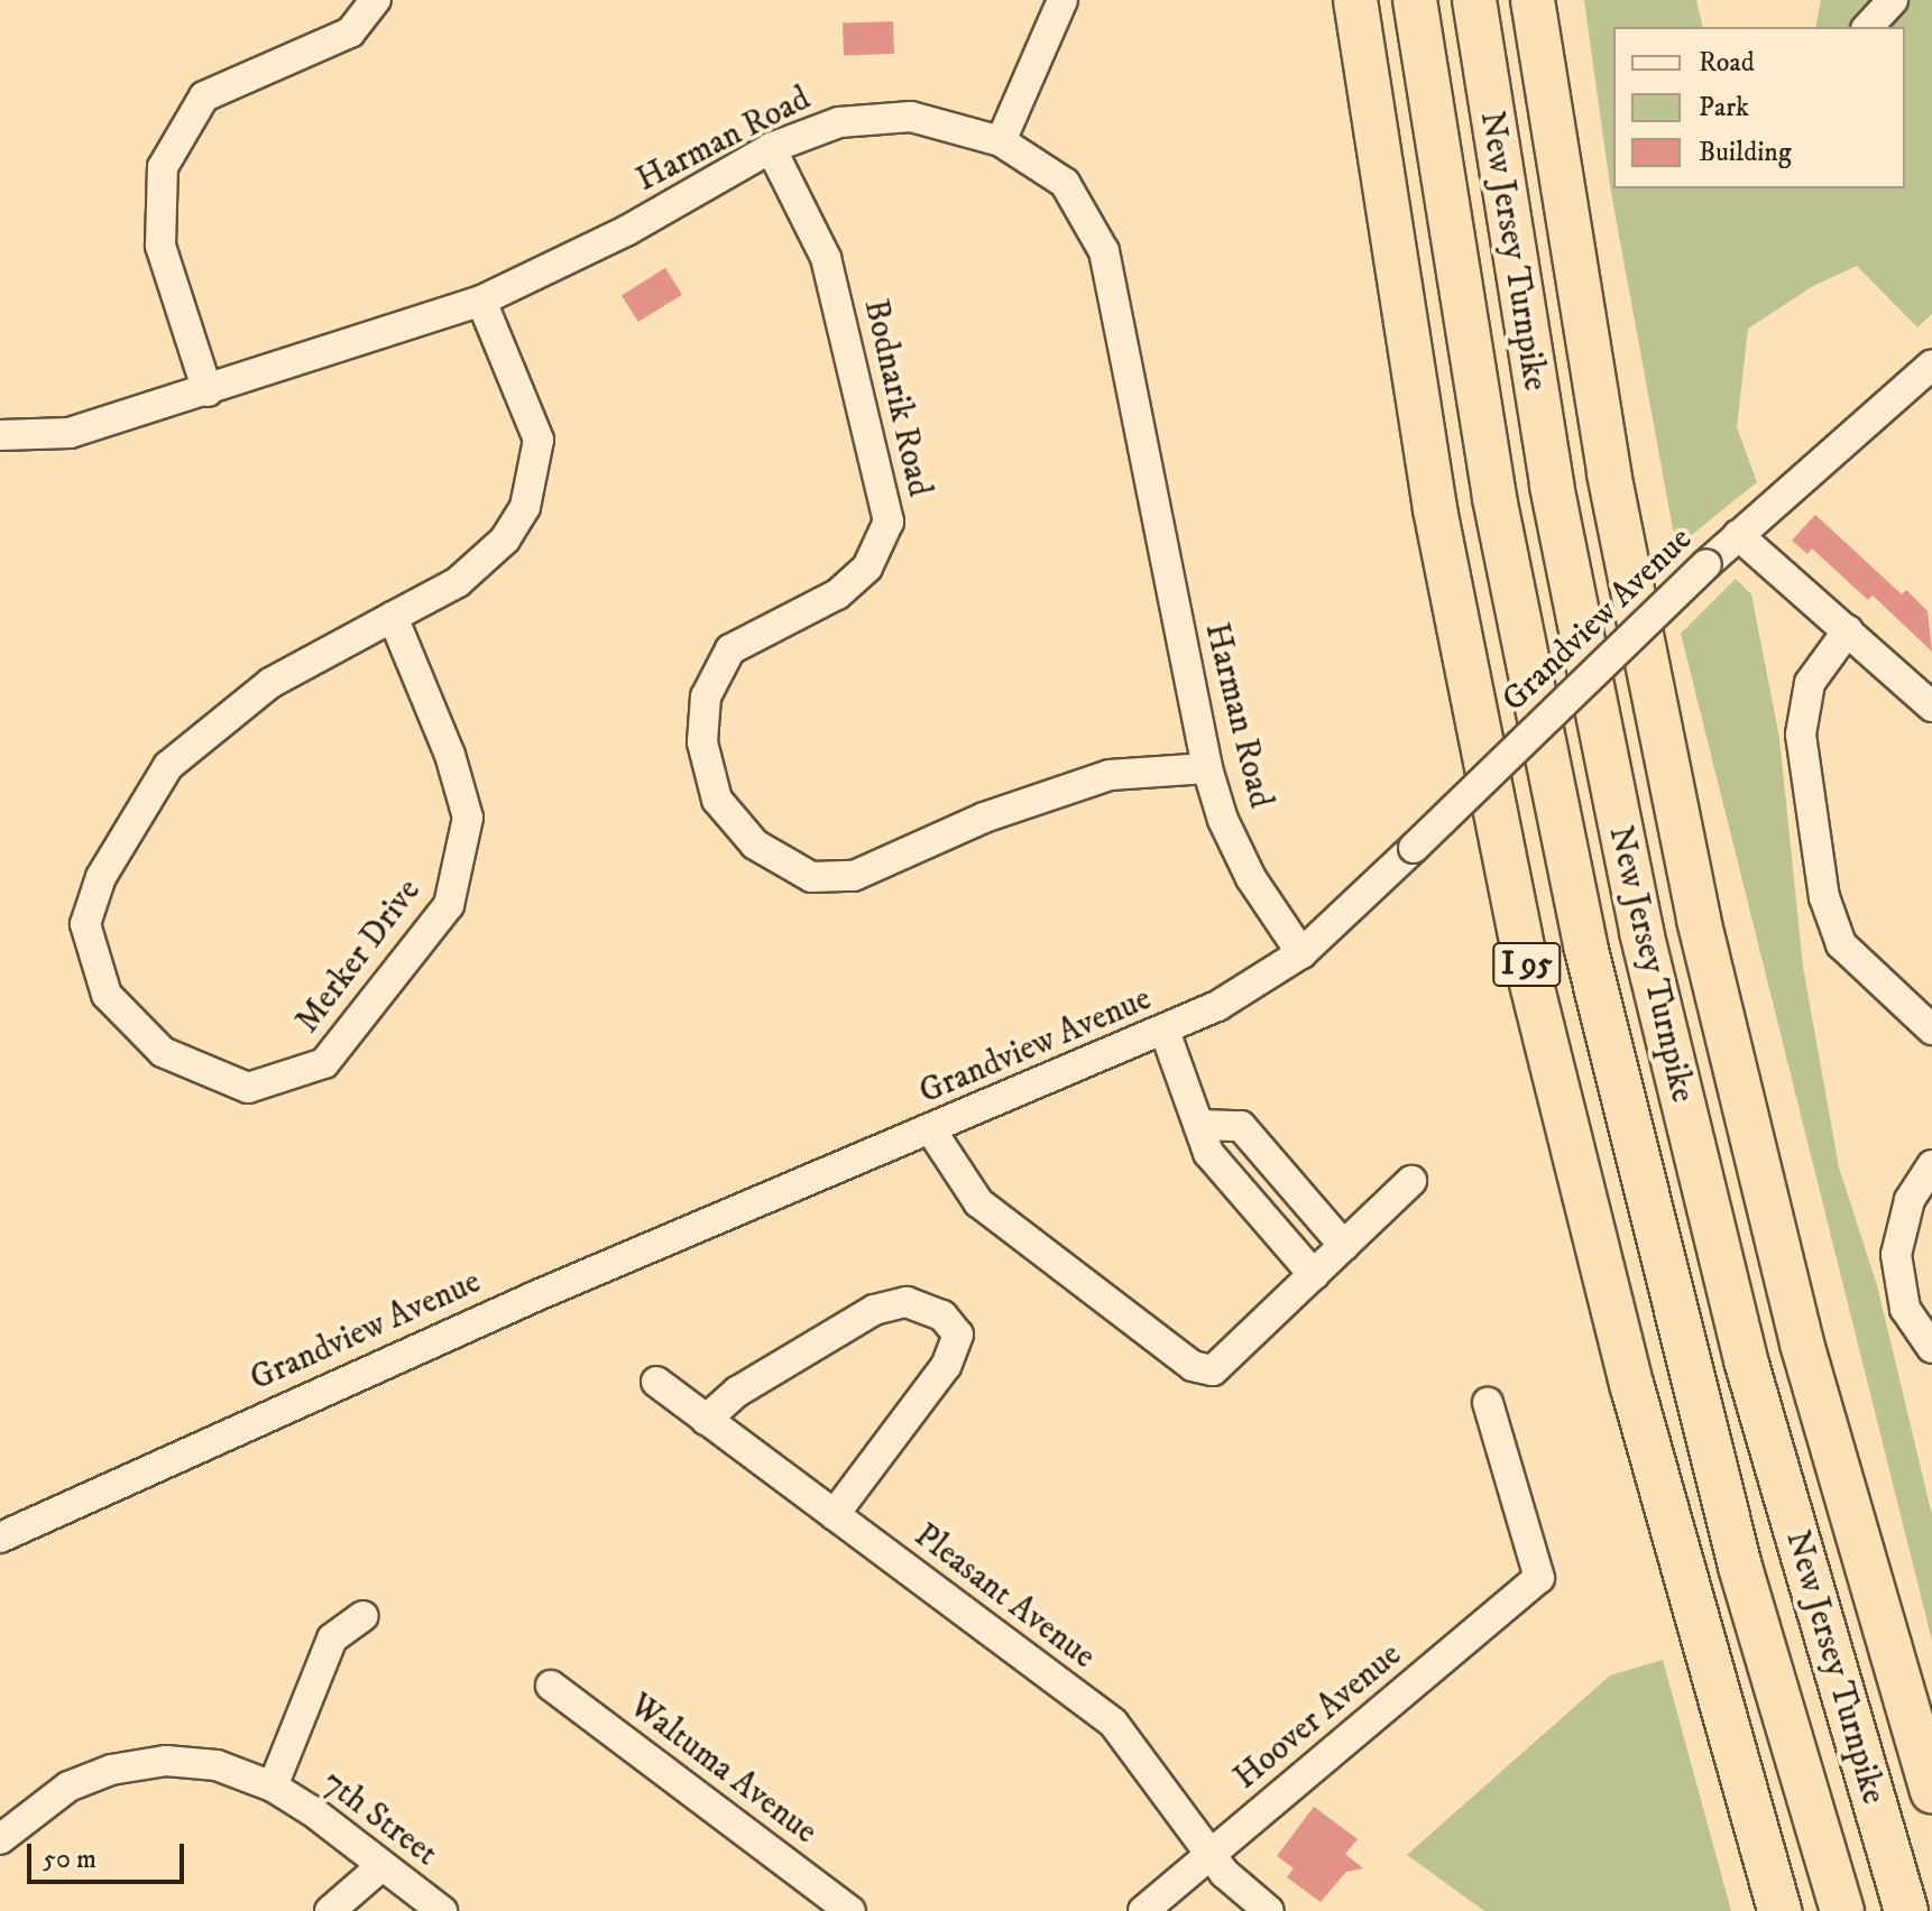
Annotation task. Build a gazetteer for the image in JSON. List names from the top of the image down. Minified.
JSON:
{"streets":{"highway":["New Jersey Turnpike","I 95"],"street":["Harman Road","Bodnarik Road","Grandview Avenue","Merker Drive","Pleasant Avenue","Hoover Avenue","Waltuma Avenue","7th Street"]},"crossings":[["Harman Road","Bodnarik Road"],["Harman Road","Grandview Avenue"],["Harman Road","Merker Drive"],["Pleasant Avenue","Hoover Avenue"]],"legend":["Road","Park","Building"],"scale_bar":"50 m"}
